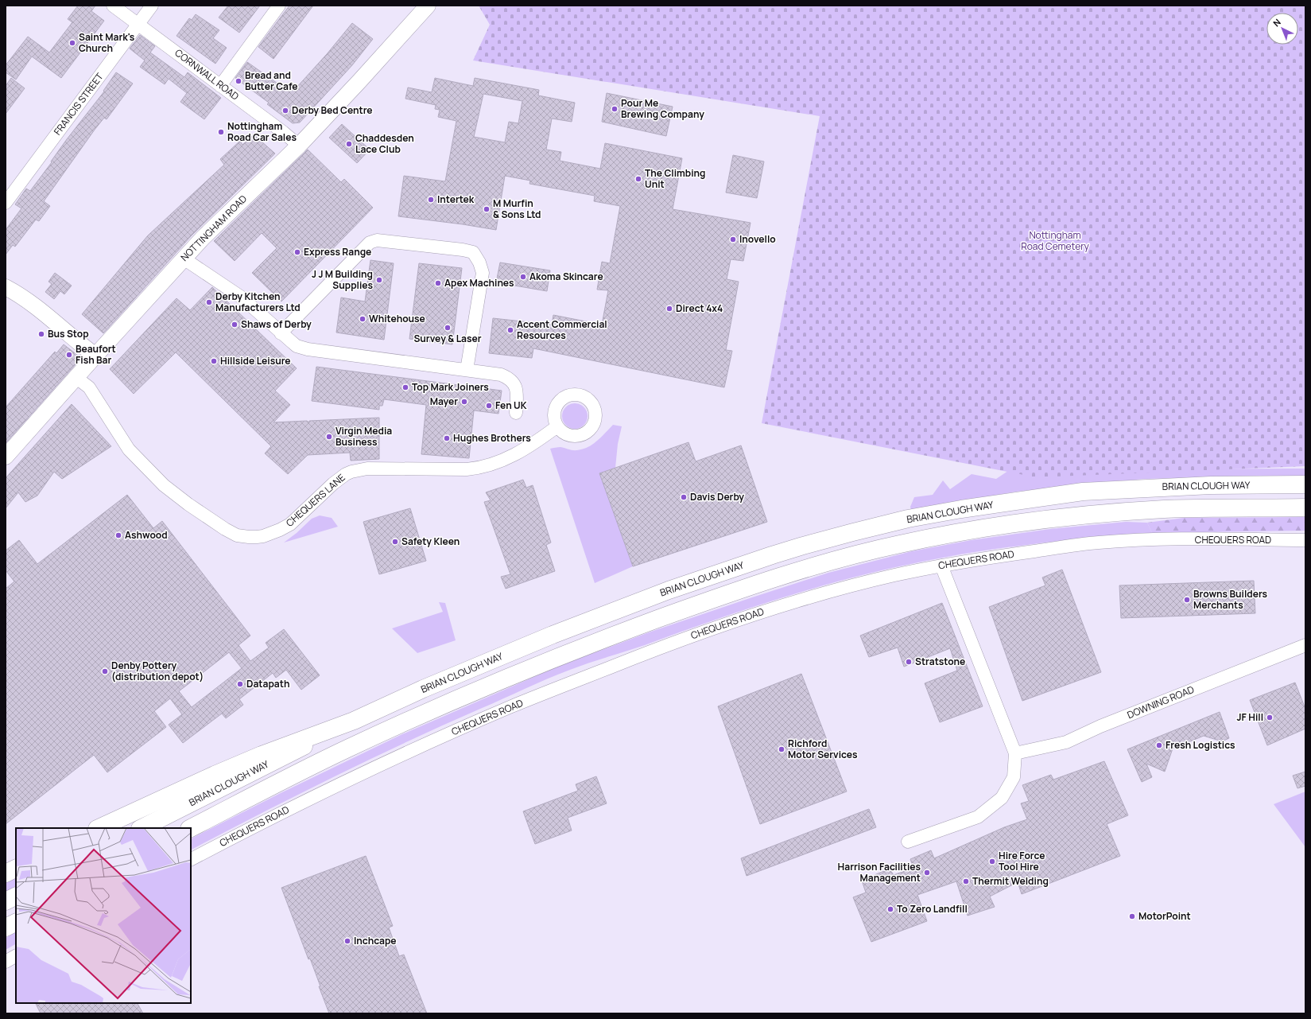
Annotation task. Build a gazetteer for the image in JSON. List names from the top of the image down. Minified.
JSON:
{"streets":{"main road":["BRIAN CLOUGH WAY"],"street":["CORNWALL ROAD","FRANCIS STREET","NOTTINGHAM ROAD","CHEQUERS LANE","CHEQUERS ROAD","DOWNING ROAD"]},"crossings":[["CORNWALL ROAD","FRANCIS STREET"],["CORNWALL ROAD","NOTTINGHAM ROAD"],["NOTTINGHAM ROAD","CHEQUERS LANE"]],"parks":["Nottingham Road Cemetery"],"places":["Saint Mark's Church","Bread and Butter Cafe","Pour Me Brewing Company","Derby Bed Centre","Nottingham Road Car Sales","Chaddesden Lace Club","The Climbing Unit","Intertek","M Murfin & Sons Ltd","Inovello","Express Range","Akoma Skincare","J J M Building Supplies","Apex Machines","Derby Kitchen Manufacturers Ltd","Direct 4x4","Whitehouse","Shaws of Derby","Survey & Laser","Accent Commercial Resources","Bus Stop","Beaufort Fish Bar","Hillside Leisure","Top Mark Joiners","Mayer","Fen UK","Virgin Media Business","Hughes Brothers","Davis Derby","Ashwood","Safety Kleen","Browns Builders Merchants","Stratstone","Denby Pottery (distribution depot)","Datapath","JF Hill","Fresh Logistics","Richford Motor Services","Hire Force Tool Hire","Harrison Facilities Management","Thermit Welding","To Zero Landfill","MotorPoint","Inchcape"],"north":"top left"}
